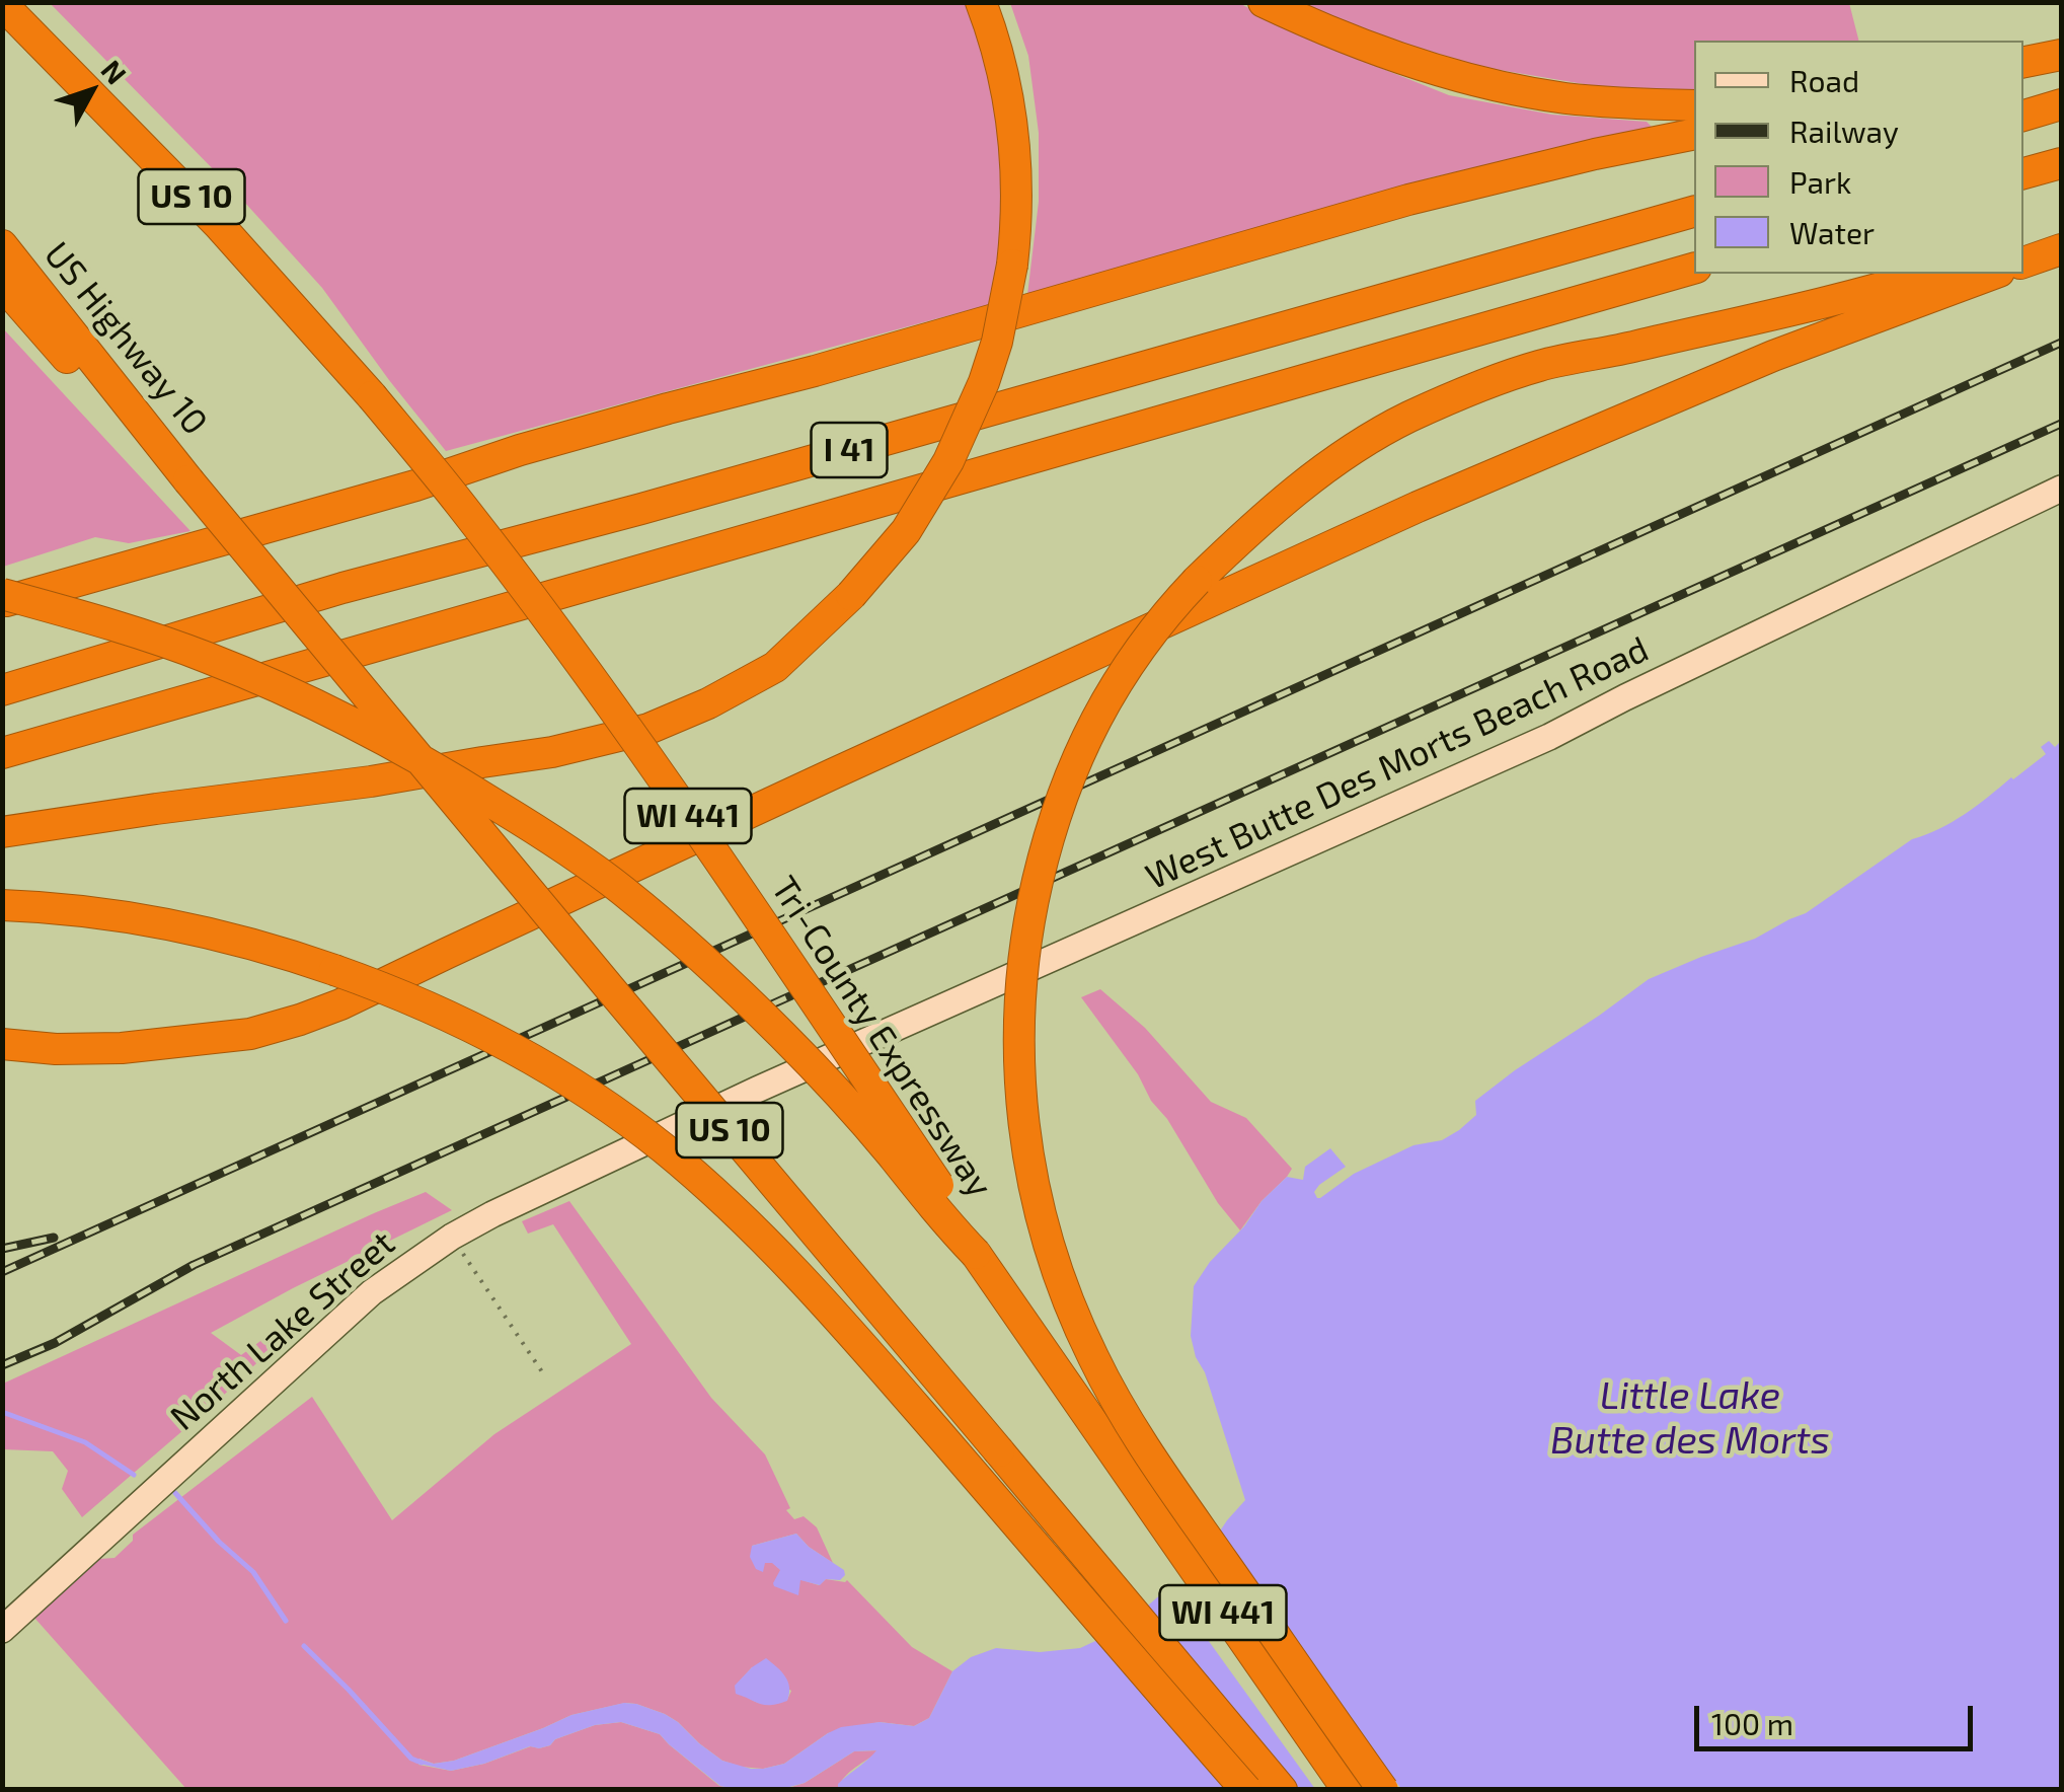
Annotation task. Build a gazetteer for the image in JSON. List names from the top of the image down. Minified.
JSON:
{"streets":{"highway":["US 10","US Highway 10","I 41","WI 441","Tri-County Expressway"],"street":["West Butte Des Morts Beach Road","North Lake Street"]},"crossings":[["US 10","US Highway 10"],["US 10","Tri-County Expressway"],["West Butte Des Morts Beach Road","North Lake Street"]],"water":["Little Lake Butte des Morts"],"legend":["Road","Railway","Park","Water"],"scale_bar":"100 m","north":"top right"}
